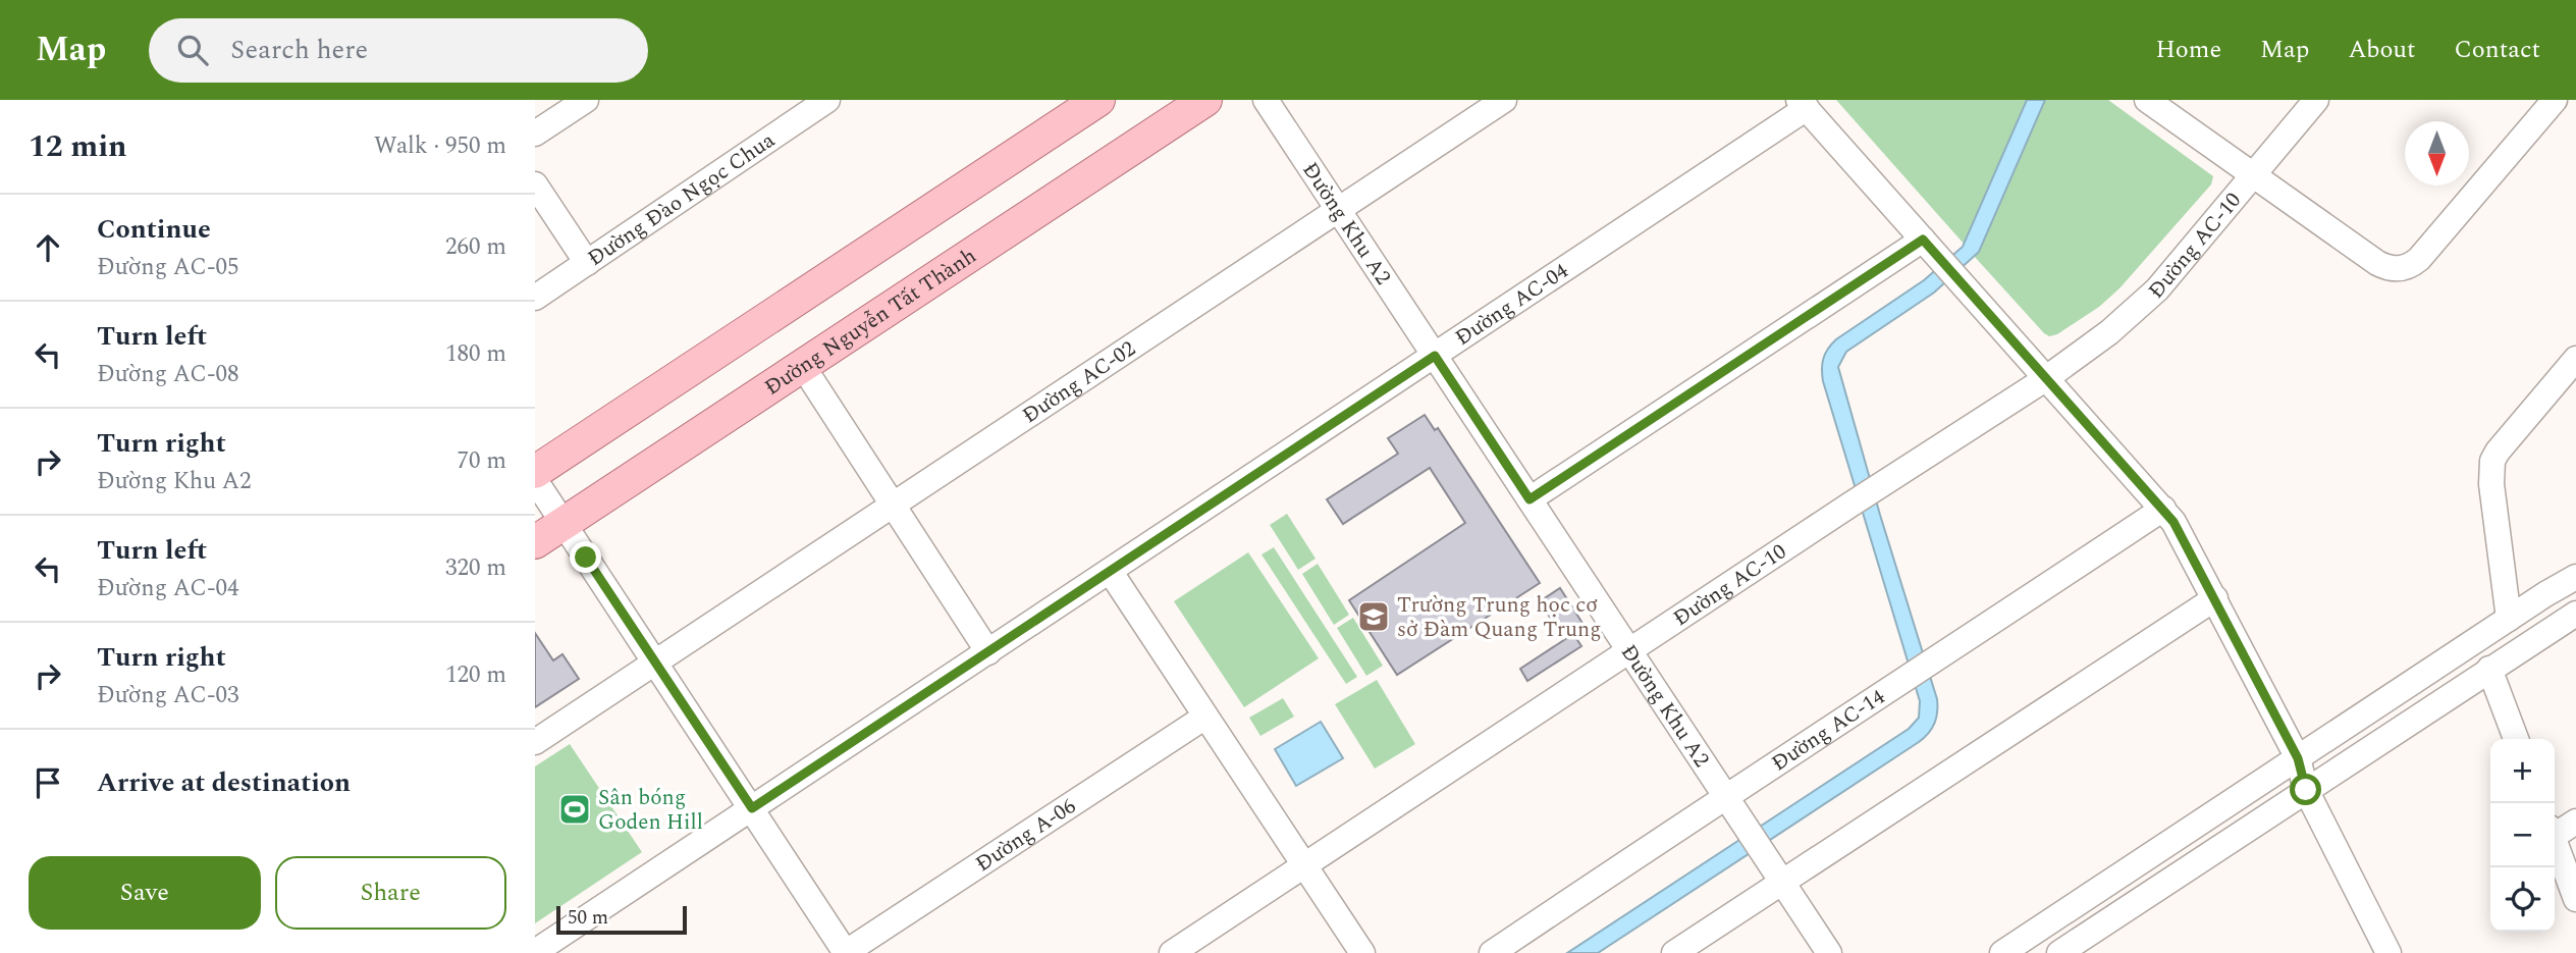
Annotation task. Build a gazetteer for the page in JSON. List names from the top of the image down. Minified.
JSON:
{"streets":{"main road":["Đường Nguyễn Tất Thành"],"street":["Đường Đào Ngọc Chua","Đường Khu A2","Đường AC-10","Đường AC-04","Đường AC-02","Đường AC-14","Đường A-06"]},"crossings":[["Đường Khu A2","Đường AC-10"],["Đường Khu A2","Đường AC-04"],["Đường Khu A2","Đường AC-02"],["Đường Khu A2","Đường AC-14"]],"places":{"school or university":["Trường Trung học cơ sở Đàm Quang Trung"],"sports":["Sân bóng Goden Hill"]},"scale_bar":"50 m","north":"bottom","page":{"header":"Map","search":"Search here","nav":["Home","Map","About","Contact"],"heading":["12 min","Walk · 950 m"],"list":[["Continue","Đường AC-05","260 m"],["Turn left","Đường AC-08","180 m"],["Turn right","Đường Khu A2","70 m"],["Turn left","Đường AC-04","320 m"],["Turn right","Đường AC-03","120 m"],"Arrive at destination"],"map_buttons":["+","−"],"buttons":["Save","Share"],"scale":"50 m"}}
